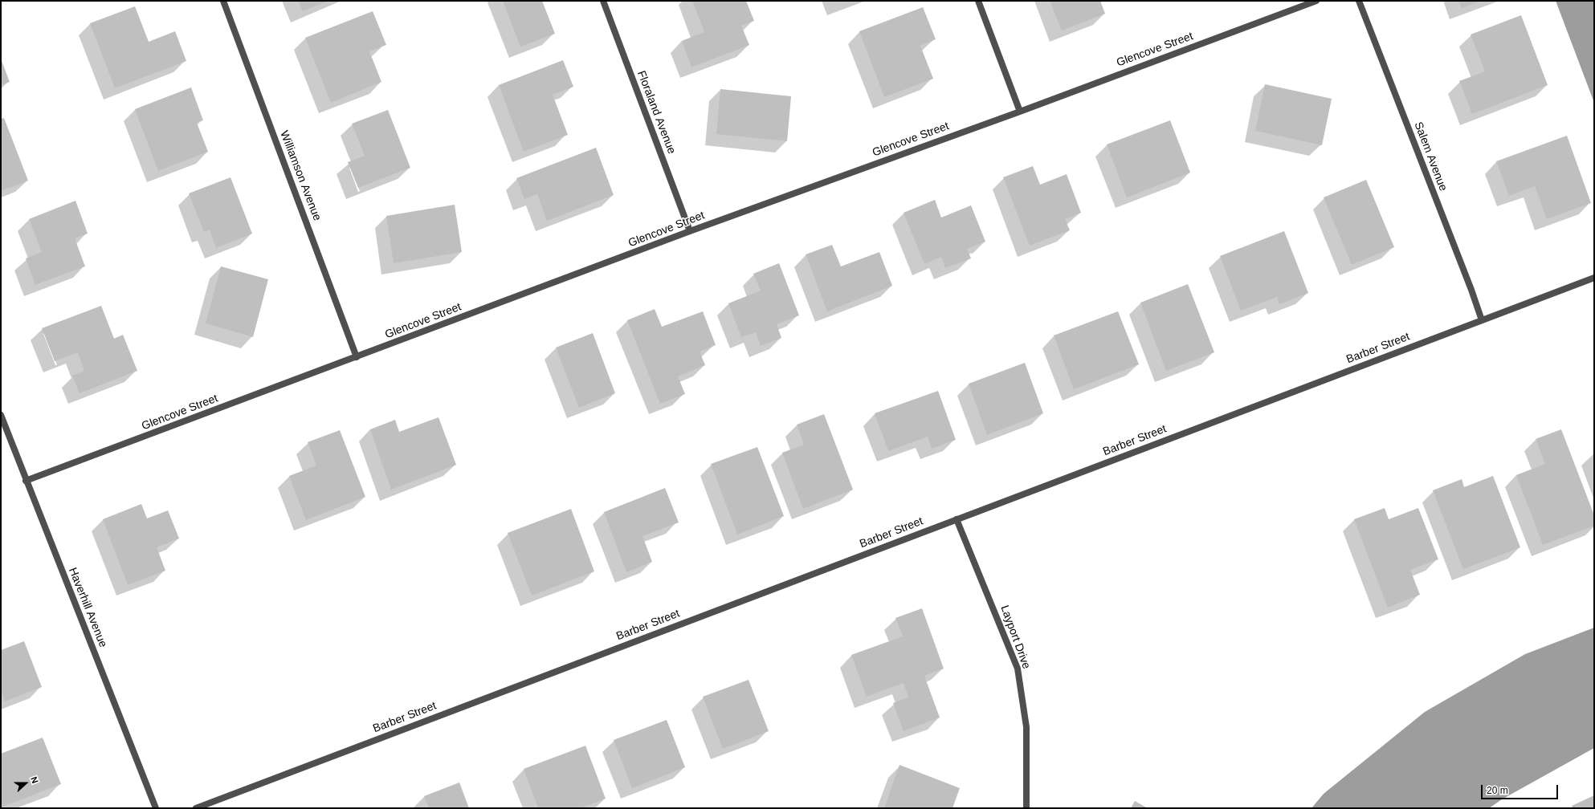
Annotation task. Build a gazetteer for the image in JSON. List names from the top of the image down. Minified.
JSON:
{"streets":{"street":["Glencove Street","Floraland Avenue","Salem Avenue","Williamson Avenue","Barber Street","Haverhill Avenue","Layport Drive"]},"crossings":[["Glencove Street","Floraland Avenue"],["Glencove Street","Williamson Avenue"],["Glencove Street","Haverhill Avenue"],["Salem Avenue","Barber Street"],["Barber Street","Layport Drive"]],"scale_bar":"20 m","north":"right"}
